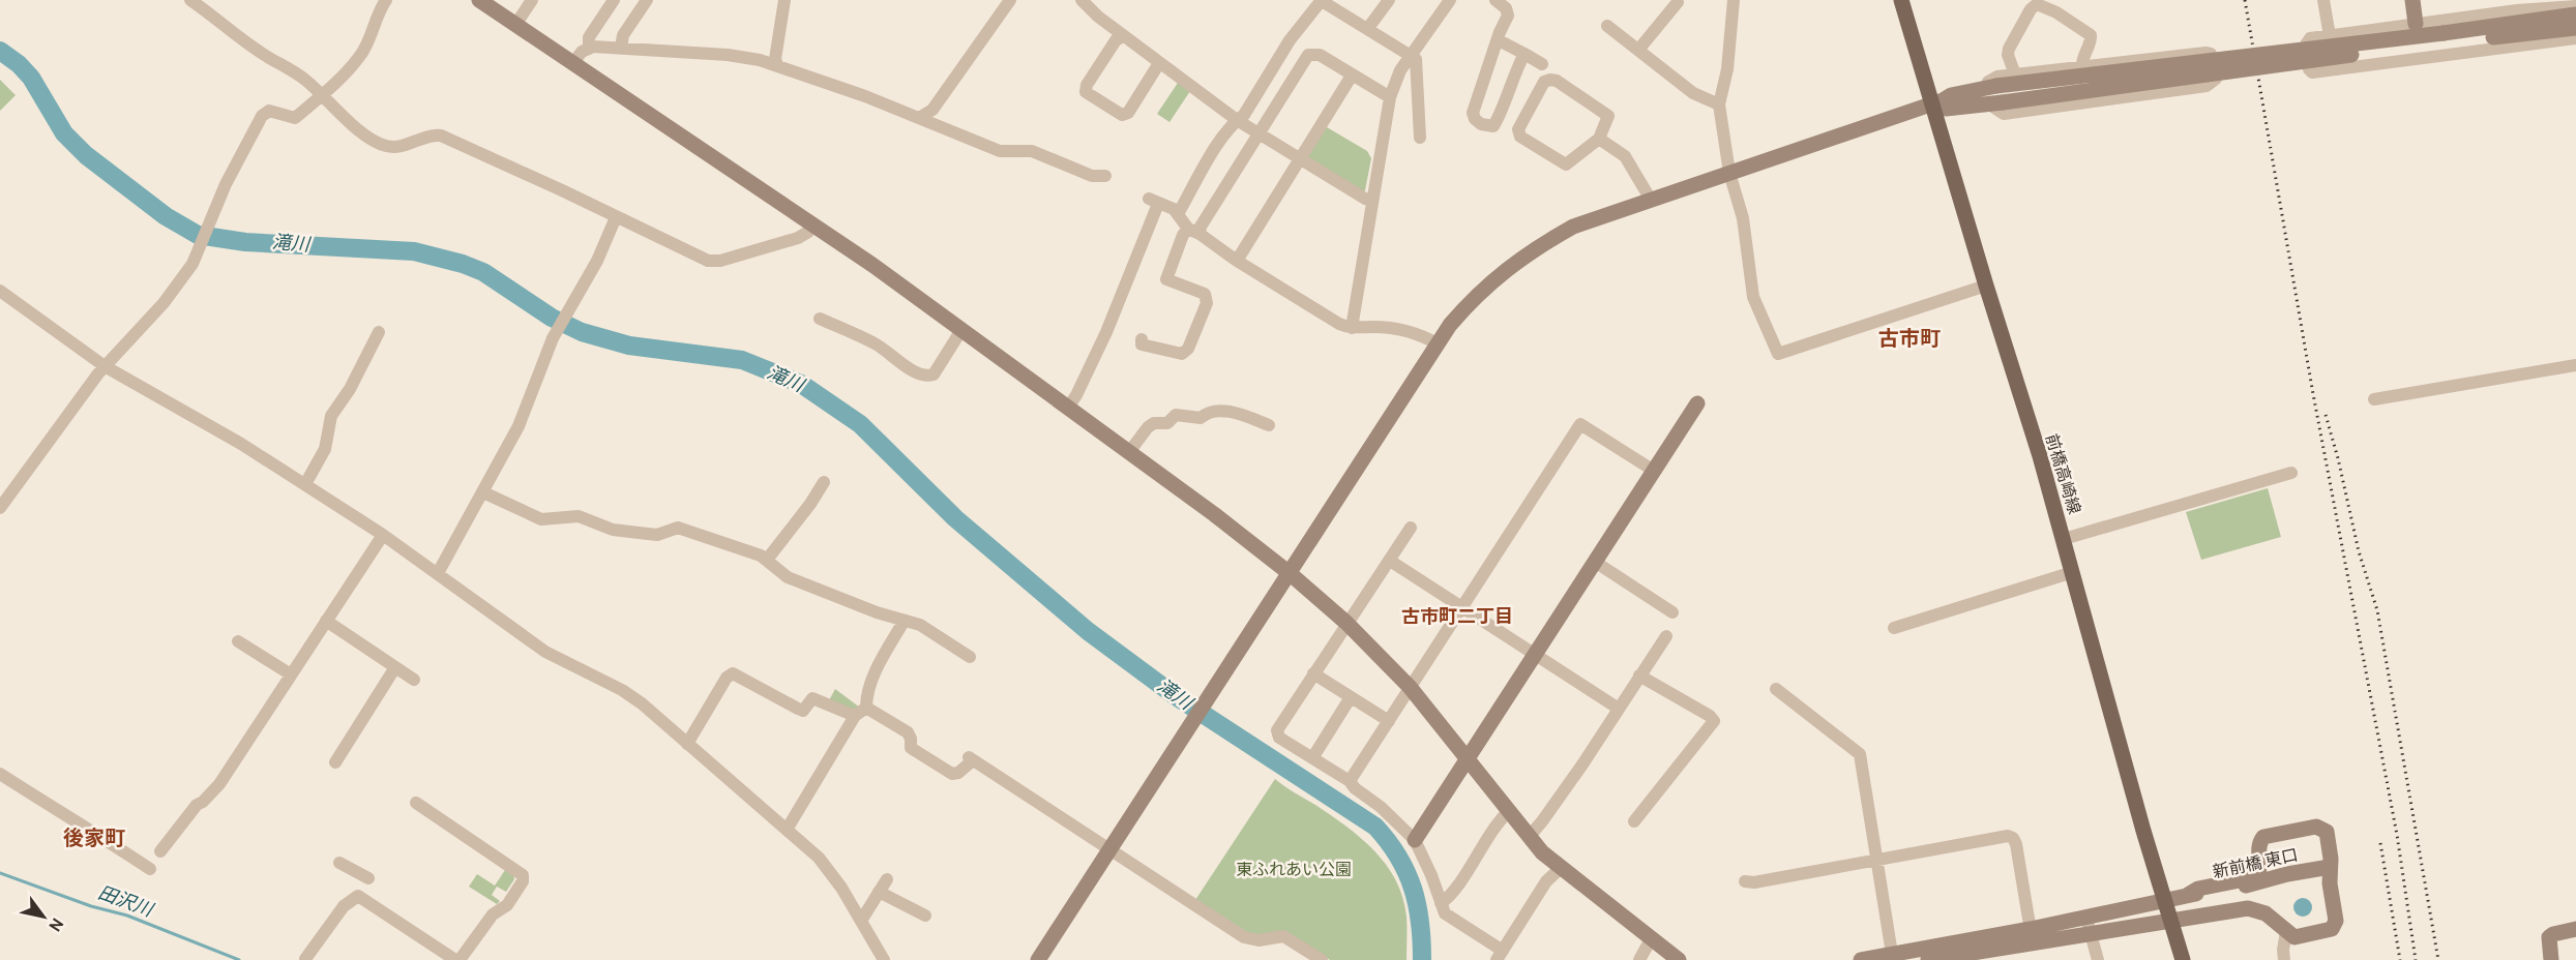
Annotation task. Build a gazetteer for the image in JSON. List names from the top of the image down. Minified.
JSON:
{"streets":{"main road":["前橋高崎線"],"street":["新前橋 東口"]},"crossings":[["前橋高崎線","新前橋 東口"]],"districts":["古市町","古市町二丁目","後家町"],"water":["滝川","田沢川"],"parks":["東ふれあい公園"],"north":"bottom right"}
